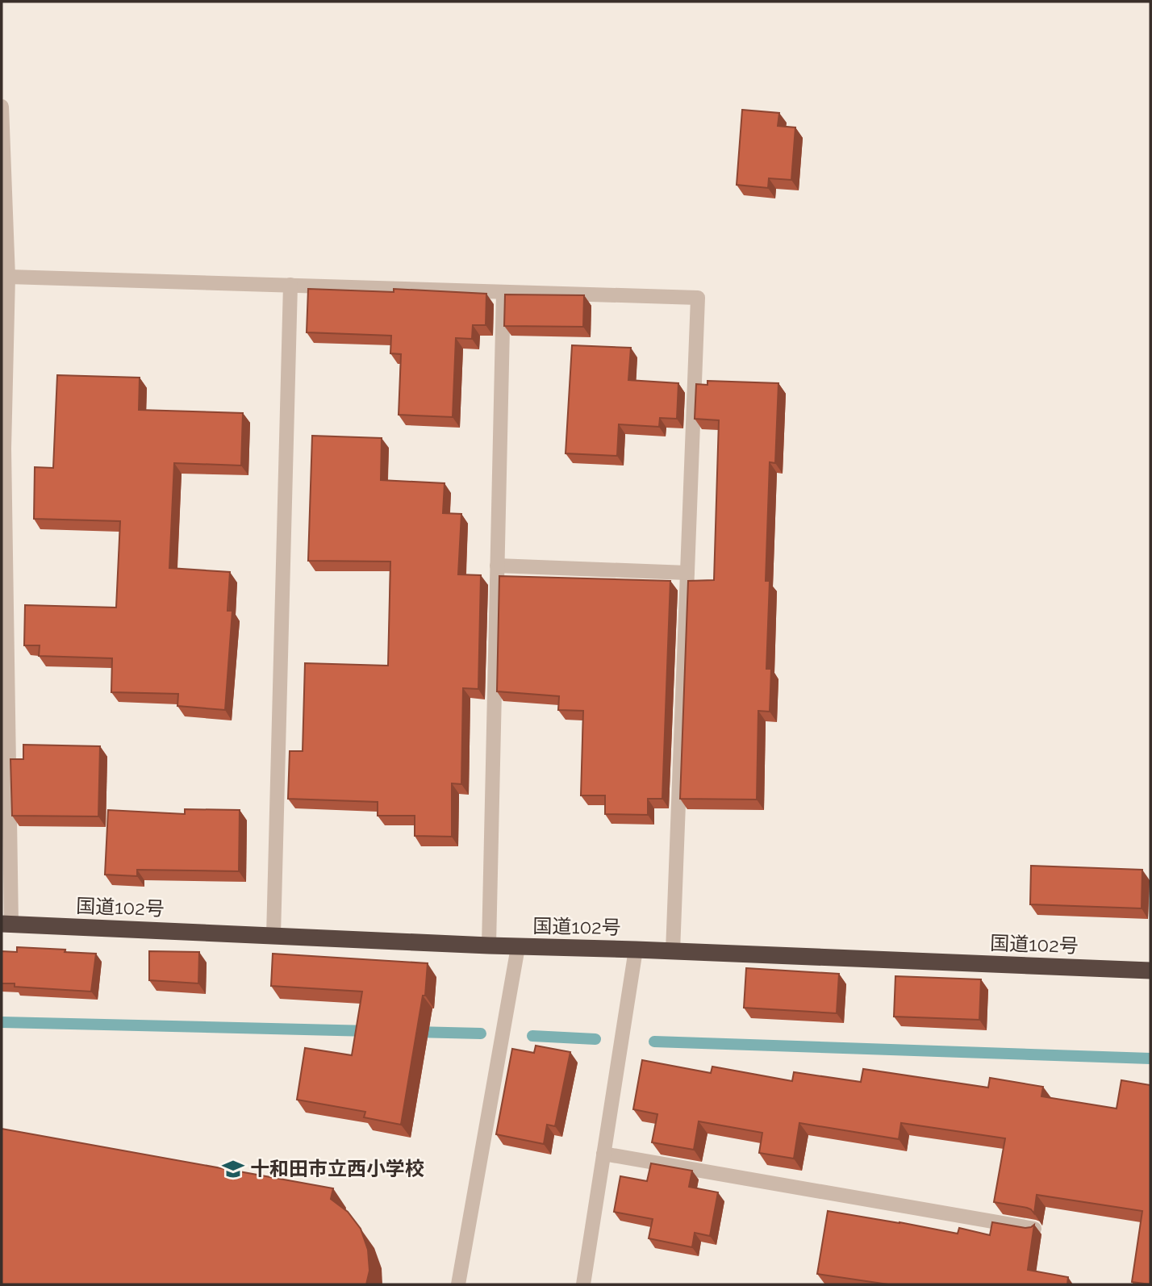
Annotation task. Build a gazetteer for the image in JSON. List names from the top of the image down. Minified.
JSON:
{"streets":{"highway":["国道102号"]},"places":{"school or university":["十和田市立西小学校"]}}
